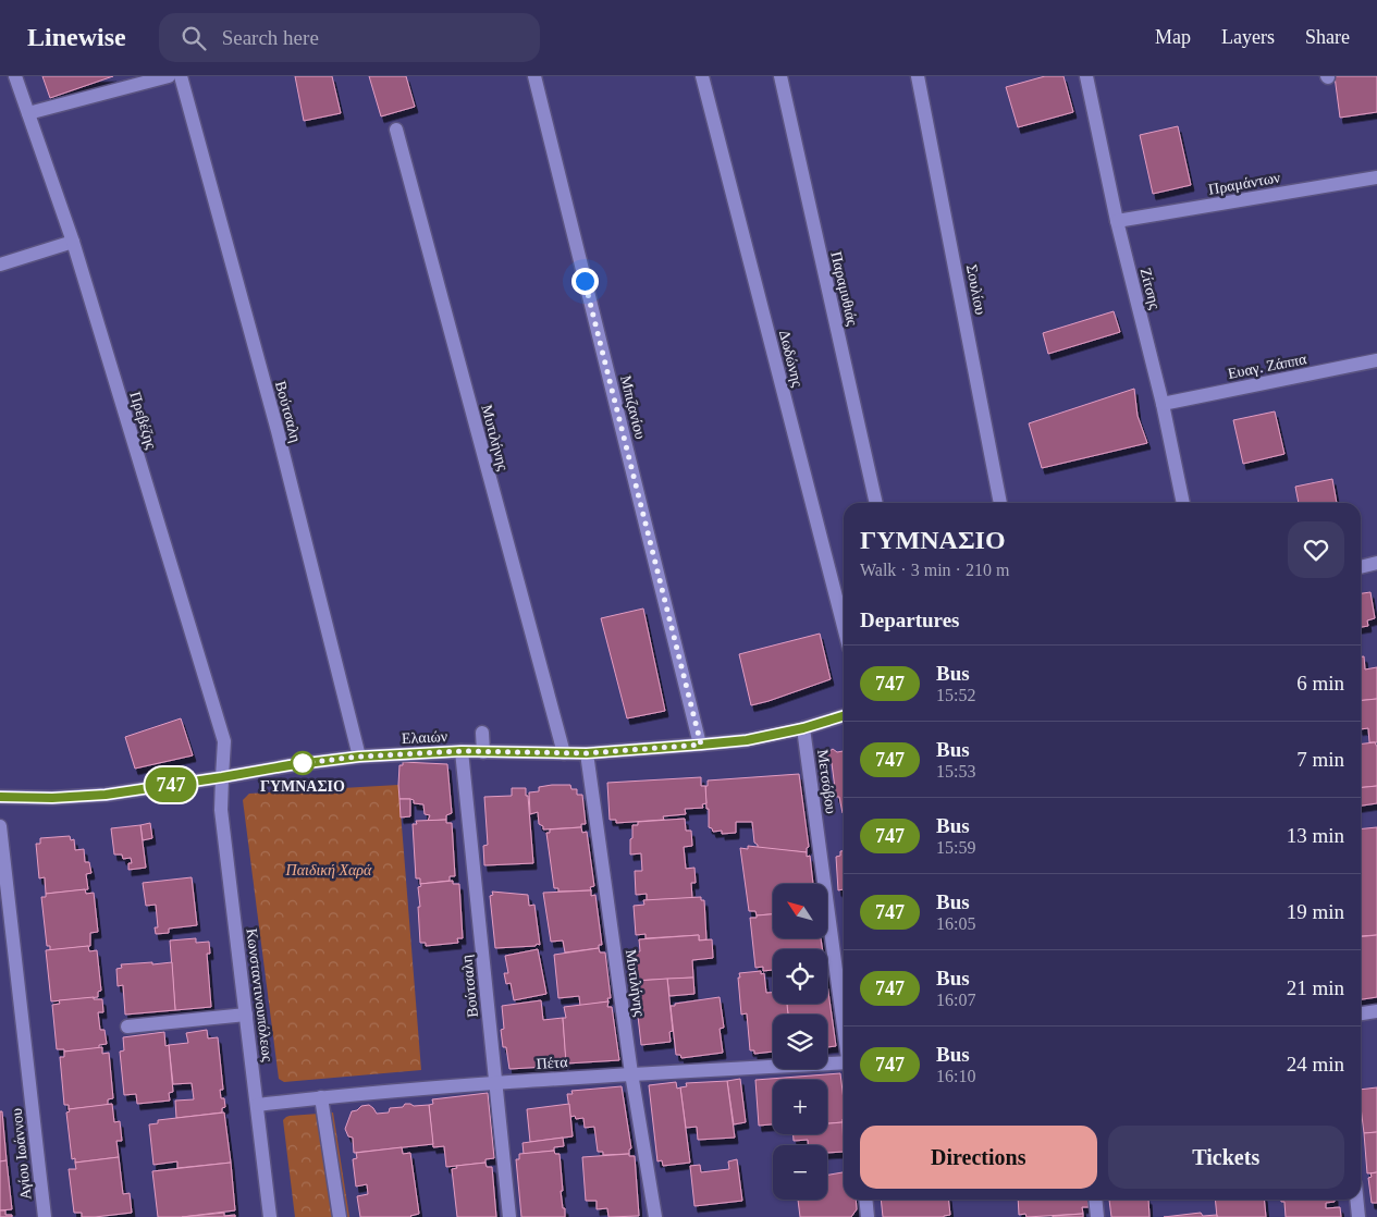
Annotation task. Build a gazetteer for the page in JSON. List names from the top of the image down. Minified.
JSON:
{"streets":{"street":["Πραμάντων","Παραμυθιάς","Ζίτσης","Σουλίου","Δωδώνης","Ευαγ. Ζάππα","Μπιζανίου","Βούτσαλη","Πρεβέζης","Μυτιλήνης","Ελαιών","Μετσόβου","Κωνσταντινουπόλεως","Πέτα","Αγίου Ιωάννου"]},"crossings":[["Πραμάντων","Ζίτσης"],["Ζίτσης","Ευαγ. Ζάππα"],["Μπιζανίου","Ελαιών"],["Βούτσαλη","Ελαιών"],["Βούτσαλη","Πέτα"],["Πρεβέζης","Ελαιών"],["Πρεβέζης","Κωνσταντινουπόλεως"],["Μυτιλήνης","Ελαιών"],["Μυτιλήνης","Πέτα"],["Ελαιών","Μετσόβου"],["Ελαιών","Κωνσταντινουπόλεως"],["Κωνσταντινουπόλεως","Πέτα"]],"parks":["Παιδική Χαρά"],"places":["ΓΥΜΝΑΣΙΟ"],"lines":["bus line 747"],"north":"top left","page":{"header":"Linewise","search":"Search here","nav":["Map","Layers","Share"],"on_map":"747","heading":[["ΓΥΜΝΑΣΙΟ","Walk · 3 min · 210 m"],"Departures"],"list":[{"mark":"747","name":"Bus","note":"15:52","value":"6 min"},{"mark":"747","name":"Bus","note":"15:53","value":"7 min"},{"mark":"747","name":"Bus","note":"15:59","value":"13 min"},{"mark":"747","name":"Bus","note":"16:05","value":"19 min"},{"mark":"747","name":"Bus","note":"16:07","value":"21 min"},{"mark":"747","name":"Bus","note":"16:10","value":"24 min"}],"map_buttons":["+","−"],"buttons":["Directions","Tickets"]}}
